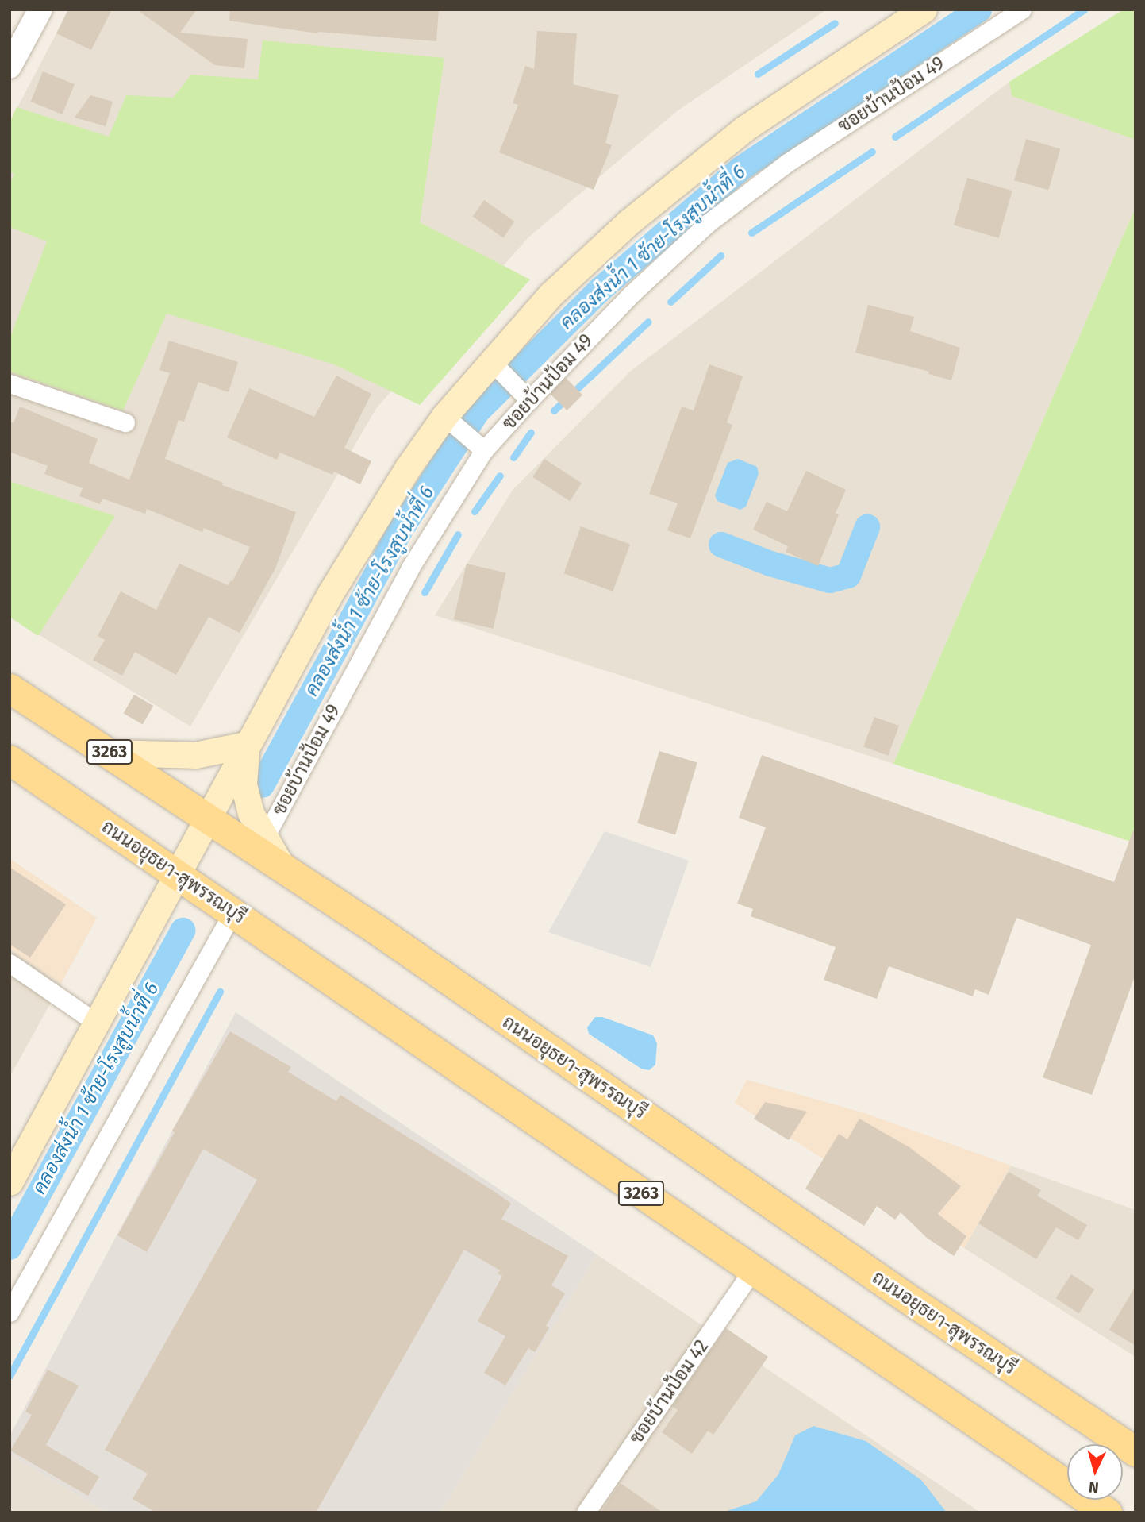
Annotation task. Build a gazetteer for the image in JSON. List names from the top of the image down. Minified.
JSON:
{"streets":{"main road":["3263","ถนนอยุธยา-สุพรรณบุรี"],"street":["ซอยบ้านป้อม 49","ซอยบ้านป้อม 42"]},"crossings":[["ถนนอยุธยา-สุพรรณบุรี","ซอยบ้านป้อม 42"]],"water":["คลองส่งน้ำ 1 ซ้าย-โรงสูบน้ำที่ 6"],"north":"bottom"}
